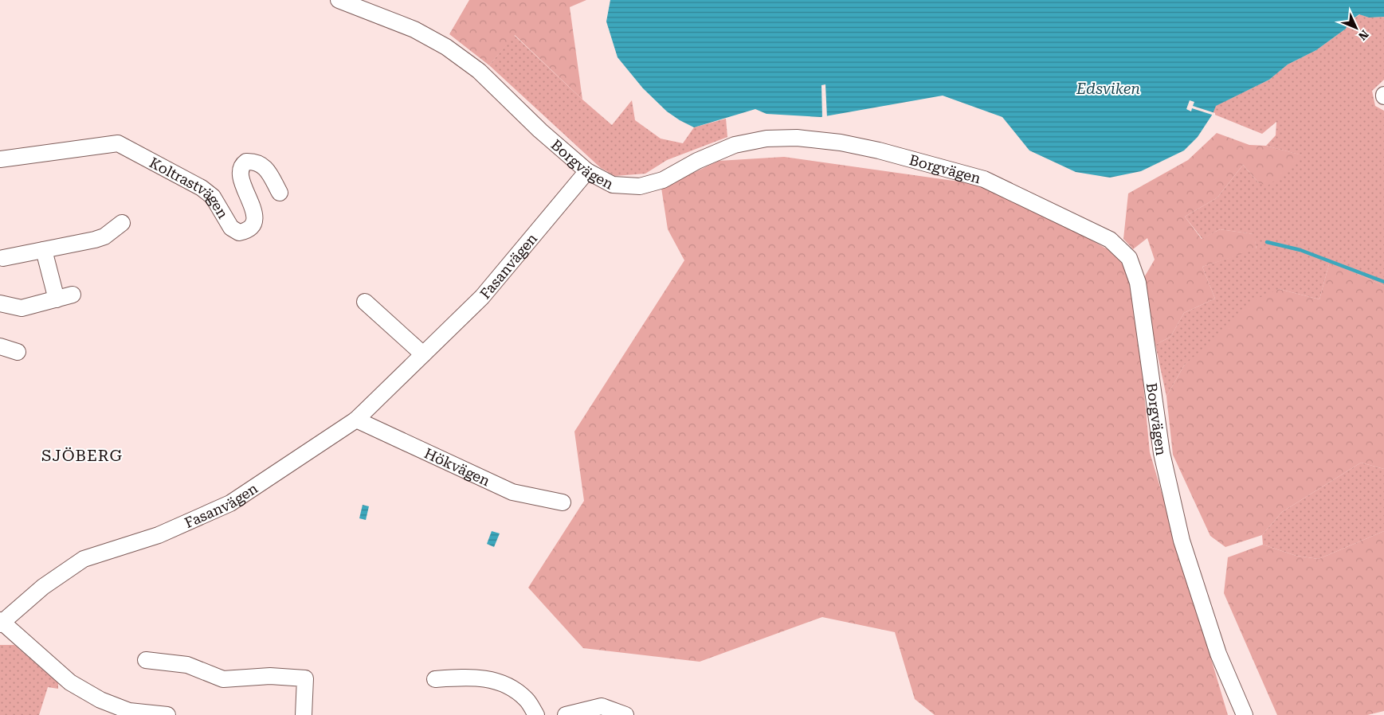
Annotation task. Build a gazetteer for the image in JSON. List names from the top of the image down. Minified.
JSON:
{"streets":{"street":["Borgvägen","Koltrastvägen","Fasanvägen","Hökvägen"]},"crossings":[["Borgvägen","Fasanvägen"],["Fasanvägen","Hökvägen"]],"districts":["SJÖBERG"],"water":["Edsviken"],"north":"bottom right"}
